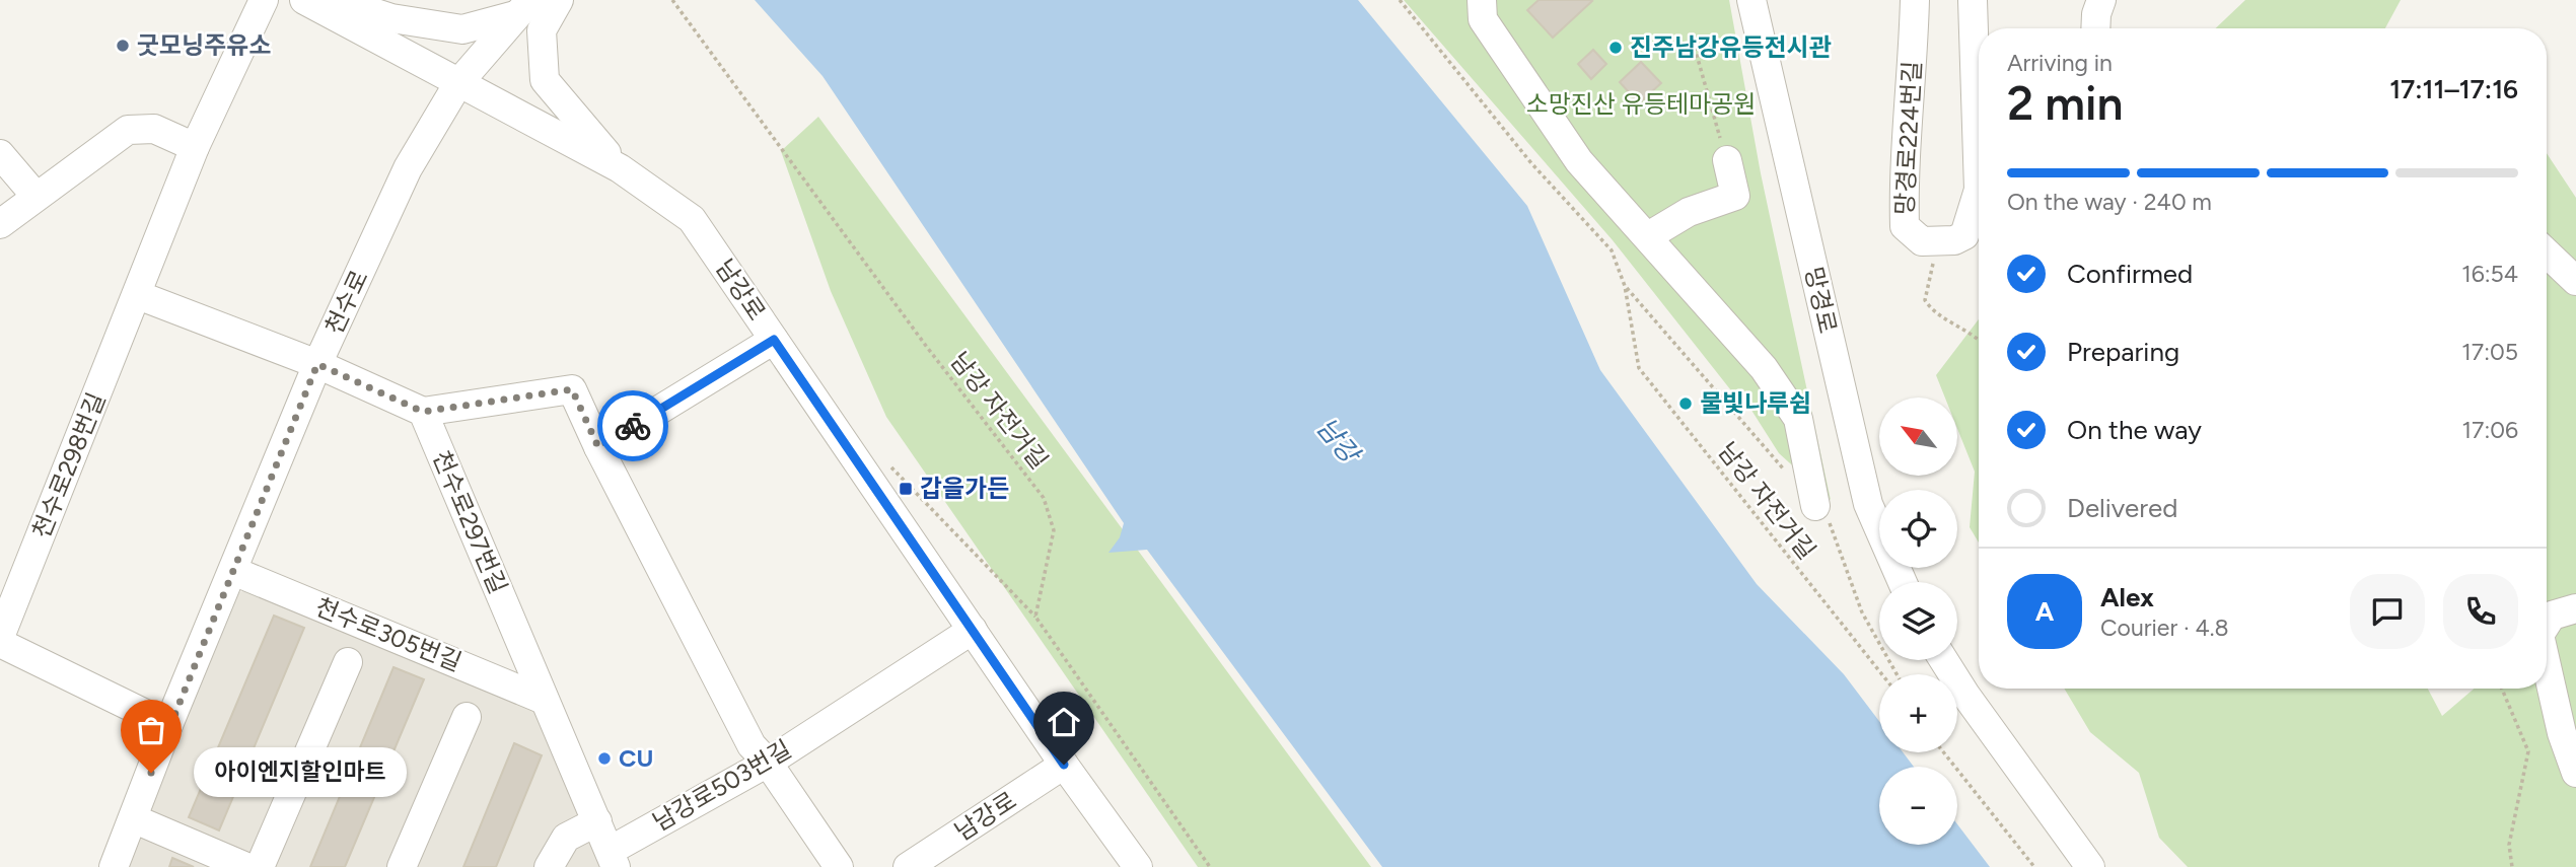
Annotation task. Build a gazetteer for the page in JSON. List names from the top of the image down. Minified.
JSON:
{"streets":{"street":["망경로224번길","남강로","망경로","천수로","천수로298번길","천수로297번길","천수로305번길","남강로503번길"],"path":["남강 자전거길"]},"crossings":[["남강로","천수로"],["남강로","남강로503번길"],["천수로","천수로305번길"],["천수로297번길","천수로305번길"],["천수로297번길","남강로503번길"],["천수로305번길","남강로503번길"]],"water":["남강"],"parks":["소망진산 유등테마공원"],"places":{"other":["굿모닝주유소","진주남강유등전시관","물빛나루쉼","CU","아이엔지할인마트"],"transit":["갑을가든"]},"north":"top left","page":{"heading":["2 min","Arriving in","17:11–17:16"],"panel":["Alex","Courier · 4.8"],"bar":"On the way · 240 m","list":[["Confirmed","16:54"],["Preparing","17:05"],["On the way","17:06"],"Delivered"],"map_buttons":["+","−"],"round":"A","bubble":"아이엔지할인마트"}}
